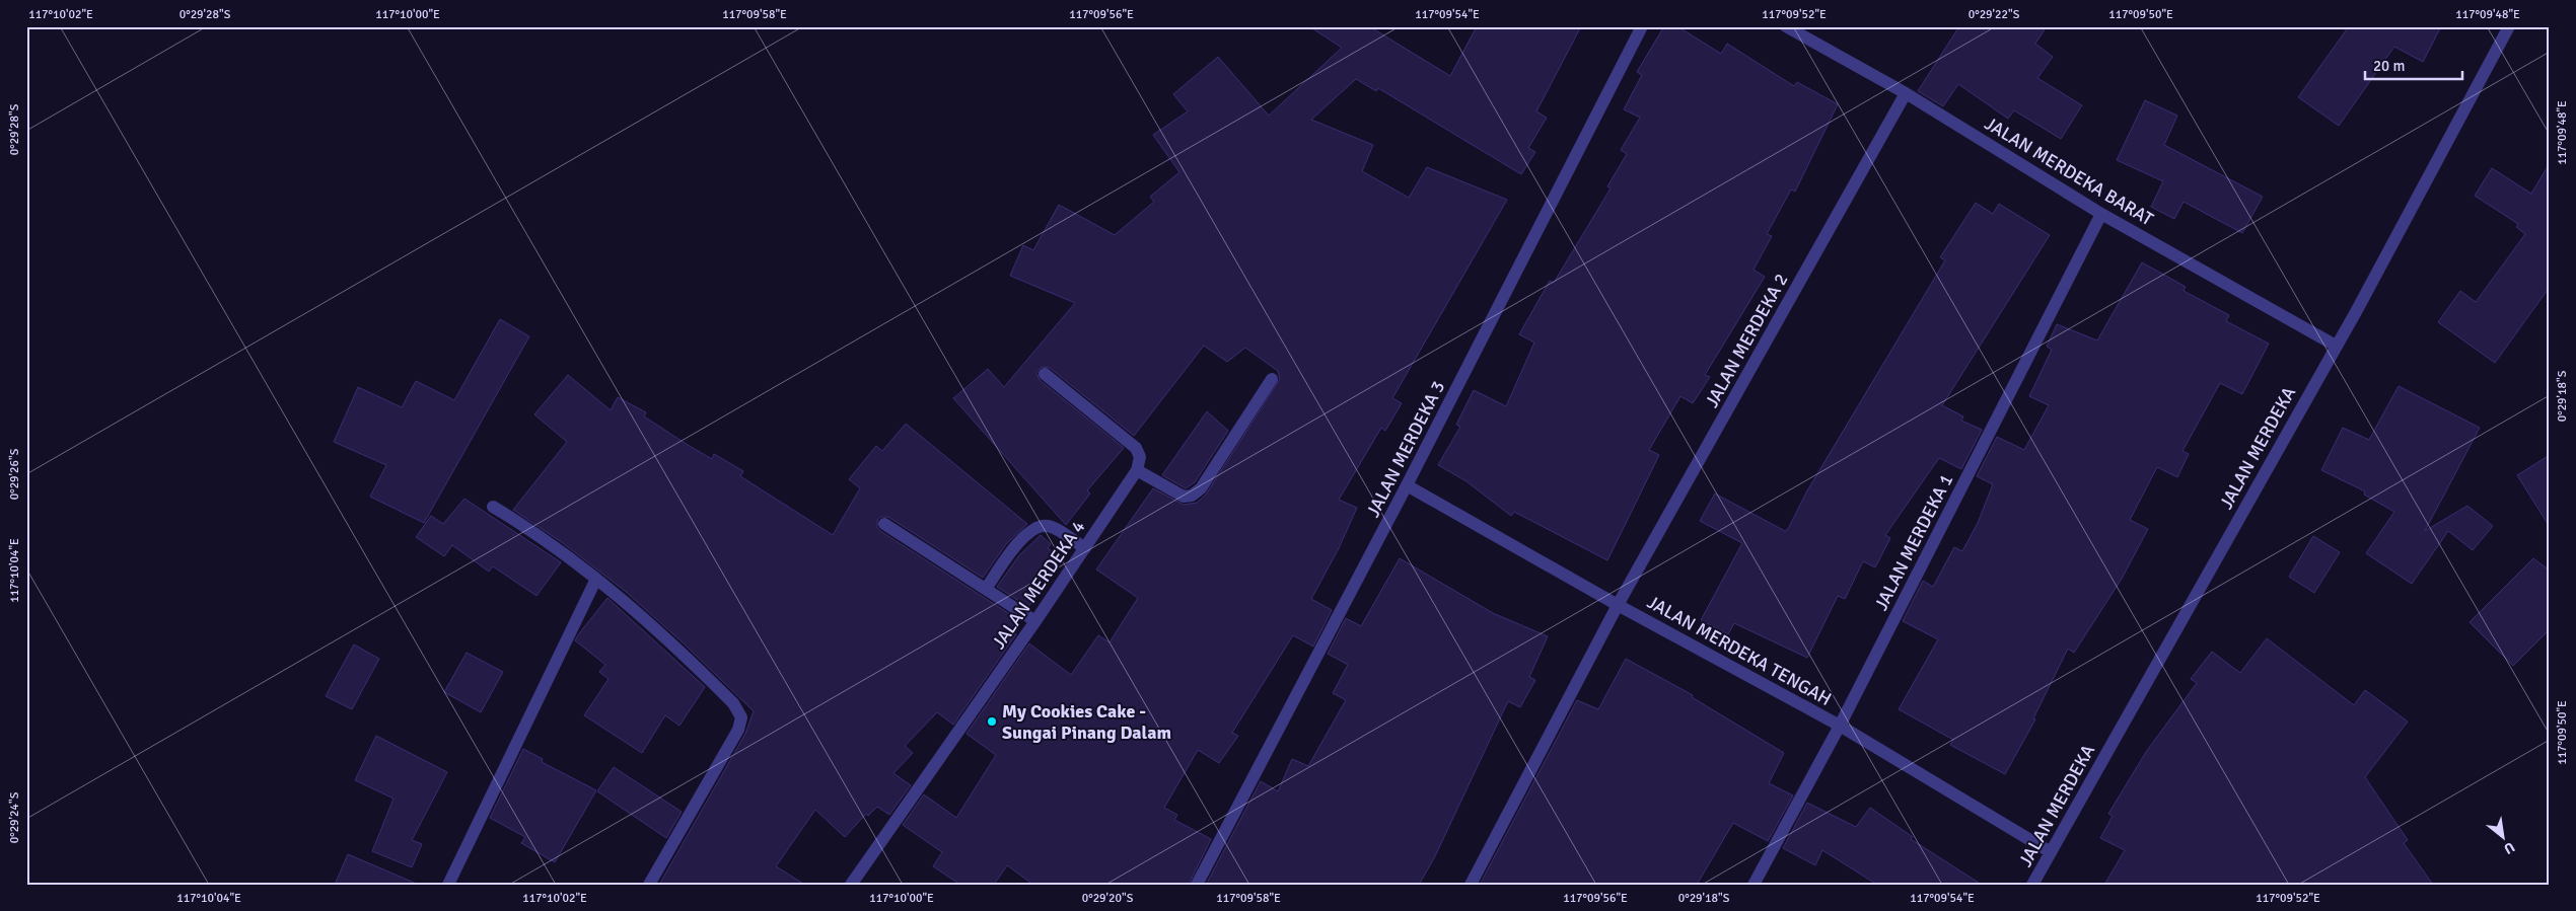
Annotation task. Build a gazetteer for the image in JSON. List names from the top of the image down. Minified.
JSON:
{"streets":{"street":["JALAN MERDEKA BARAT","JALAN MERDEKA 2","JALAN MERDEKA","JALAN MERDEKA 3","JALAN MERDEKA 1","JALAN MERDEKA 4","JALAN MERDEKA TENGAH"]},"crossings":[["JALAN MERDEKA BARAT","JALAN MERDEKA 2"],["JALAN MERDEKA BARAT","JALAN MERDEKA"],["JALAN MERDEKA BARAT","JALAN MERDEKA 1"],["JALAN MERDEKA 2","JALAN MERDEKA TENGAH"],["JALAN MERDEKA","JALAN MERDEKA TENGAH"],["JALAN MERDEKA 3","JALAN MERDEKA TENGAH"],["JALAN MERDEKA 1","JALAN MERDEKA TENGAH"]],"places":["My Cookies Cake - Sungai Pinang Dalam"],"scale_bar":"20 m","north":"bottom right","coordinates":["117°10'02\"E","0°29'28\"S","117°10'00\"E","117°09'58\"E","117°09'56\"E","117°09'54\"E","117°09'52\"E","0°29'22\"S","117°09'50\"E","117°09'48\"E","0°29'18\"S","0°29'26\"S","117°10'04\"E","0°29'24\"S","0°29'20\"S"]}
